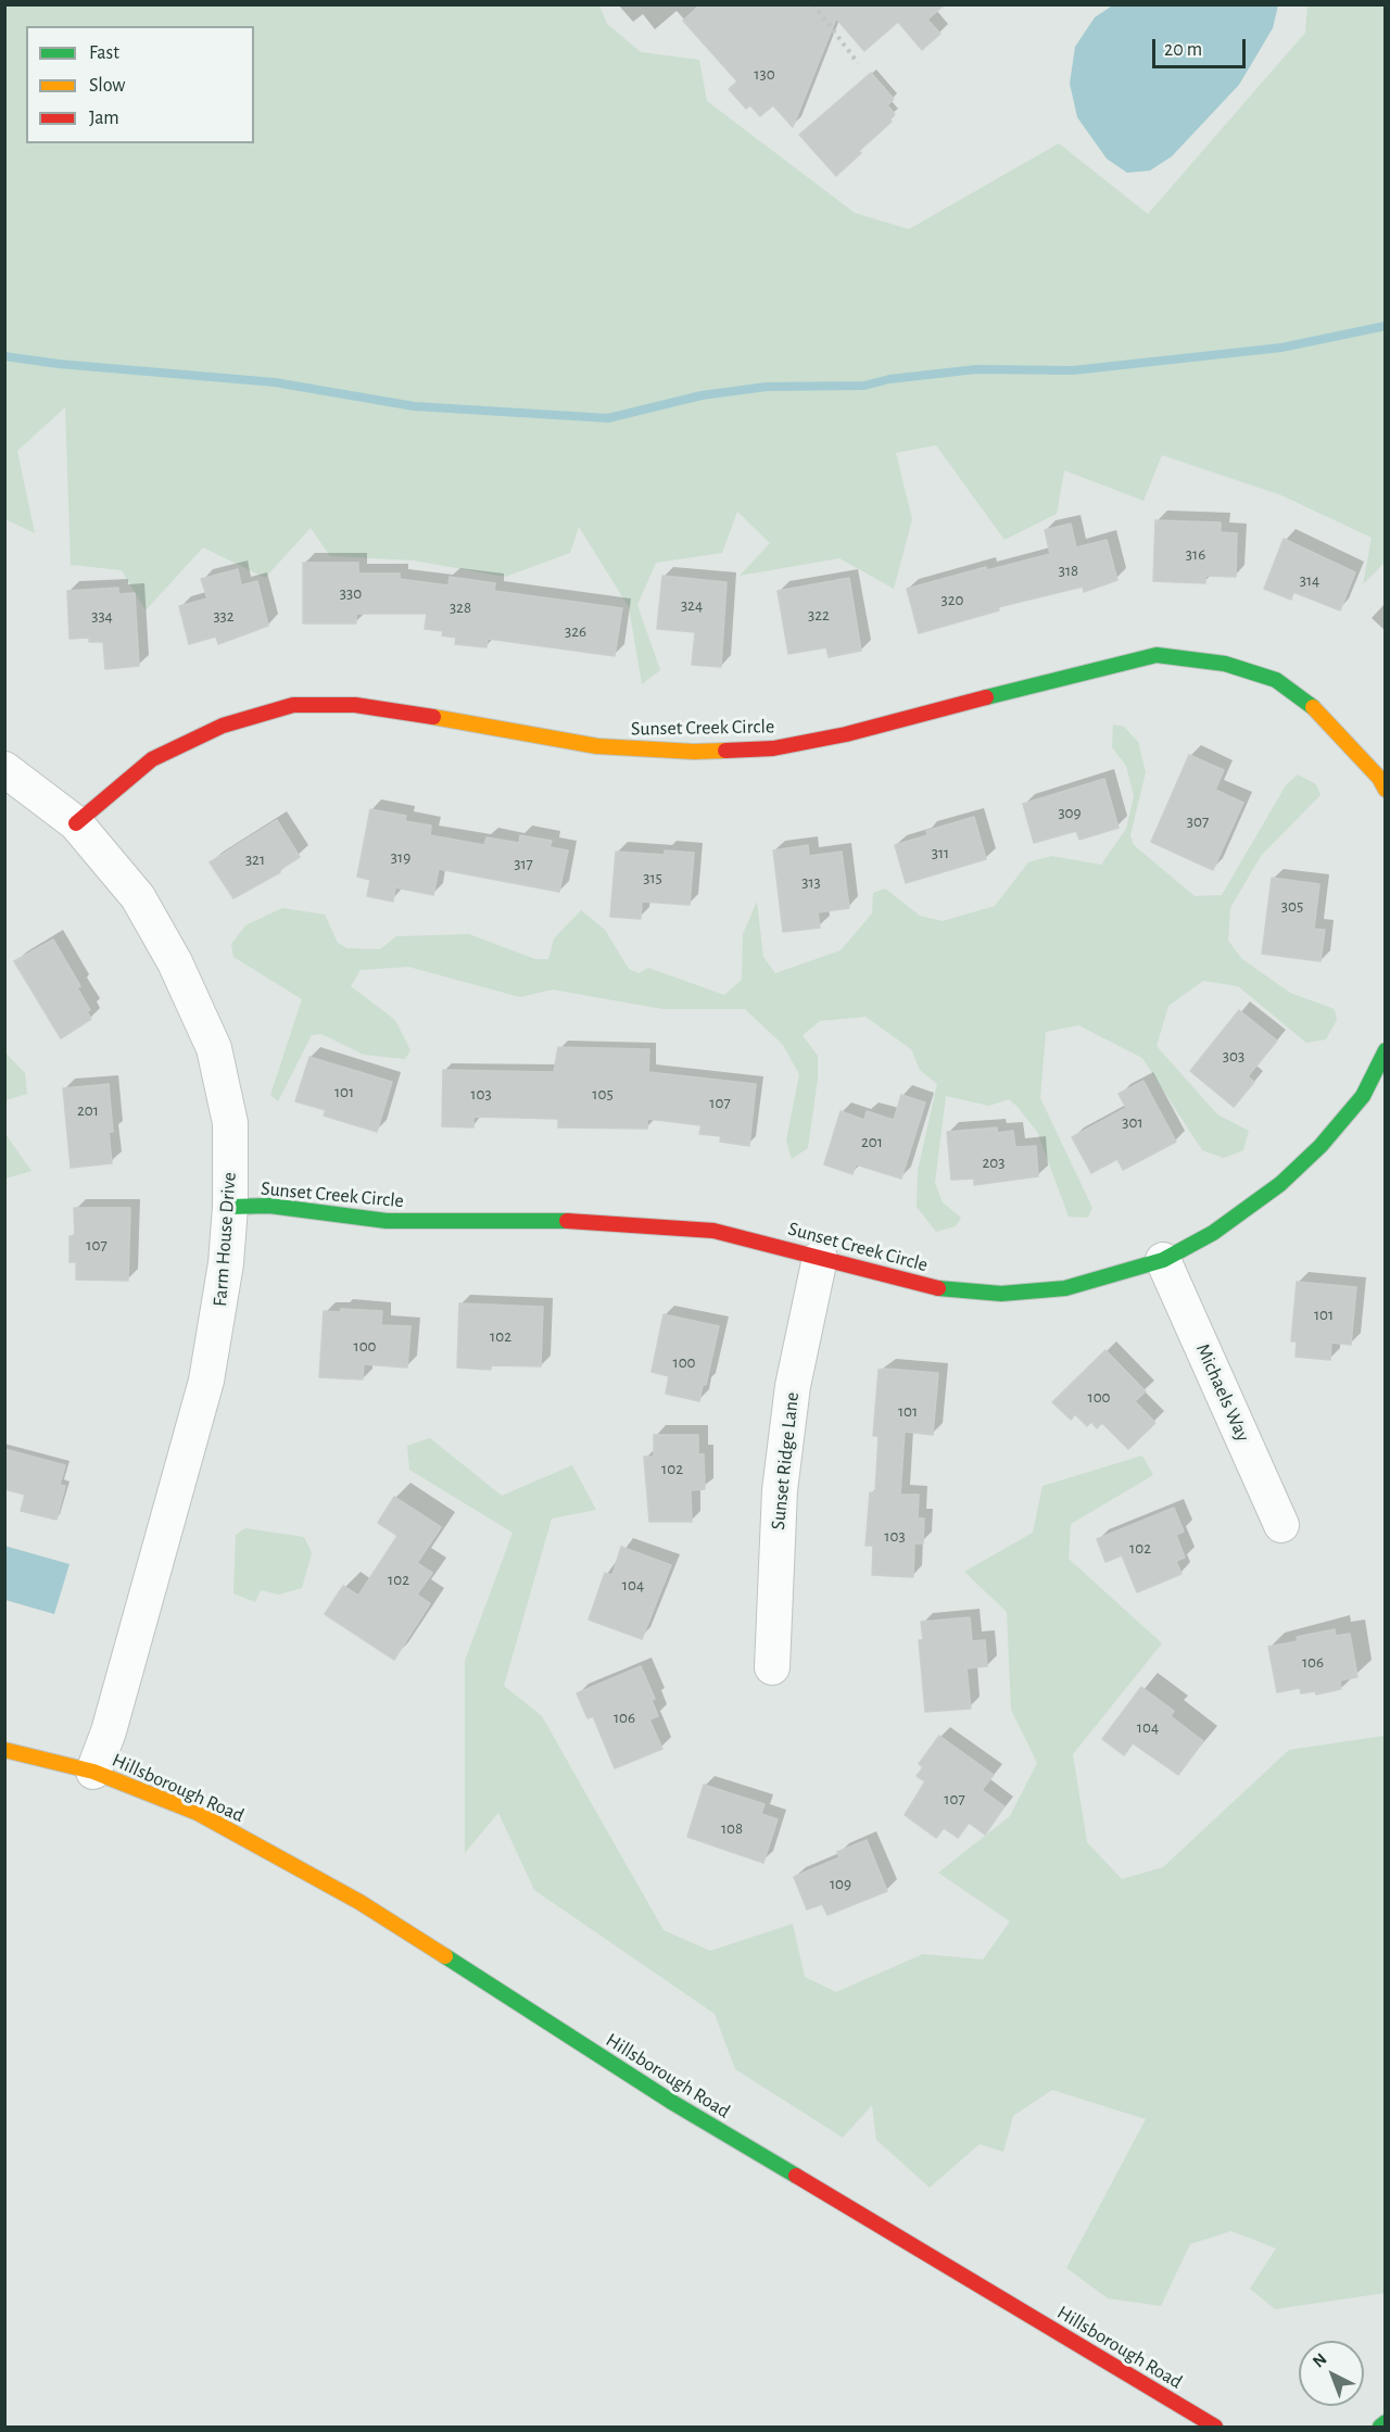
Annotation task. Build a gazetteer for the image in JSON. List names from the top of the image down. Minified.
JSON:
{"streets":{"street":["Sunset Creek Circle","Farm House Drive","Michaels Way","Sunset Ridge Lane","Hillsborough Road"]},"crossings":[["Sunset Creek Circle","Farm House Drive"],["Sunset Creek Circle","Michaels Way"],["Sunset Creek Circle","Sunset Ridge Lane"],["Farm House Drive","Hillsborough Road"]],"house_numbers":["130","316","318","314","330","320","324","328","322","334","332","326","309","307","311","319","321","317","315","313","305","303","101","103","105","107","201","301","201","203","107","101","102","100","100","100","101","102","103","102","102","104","106","106","104","107","108","109"],"legend":["Fast","Slow","Jam"],"scale_bar":"20 m","north":"top left"}
